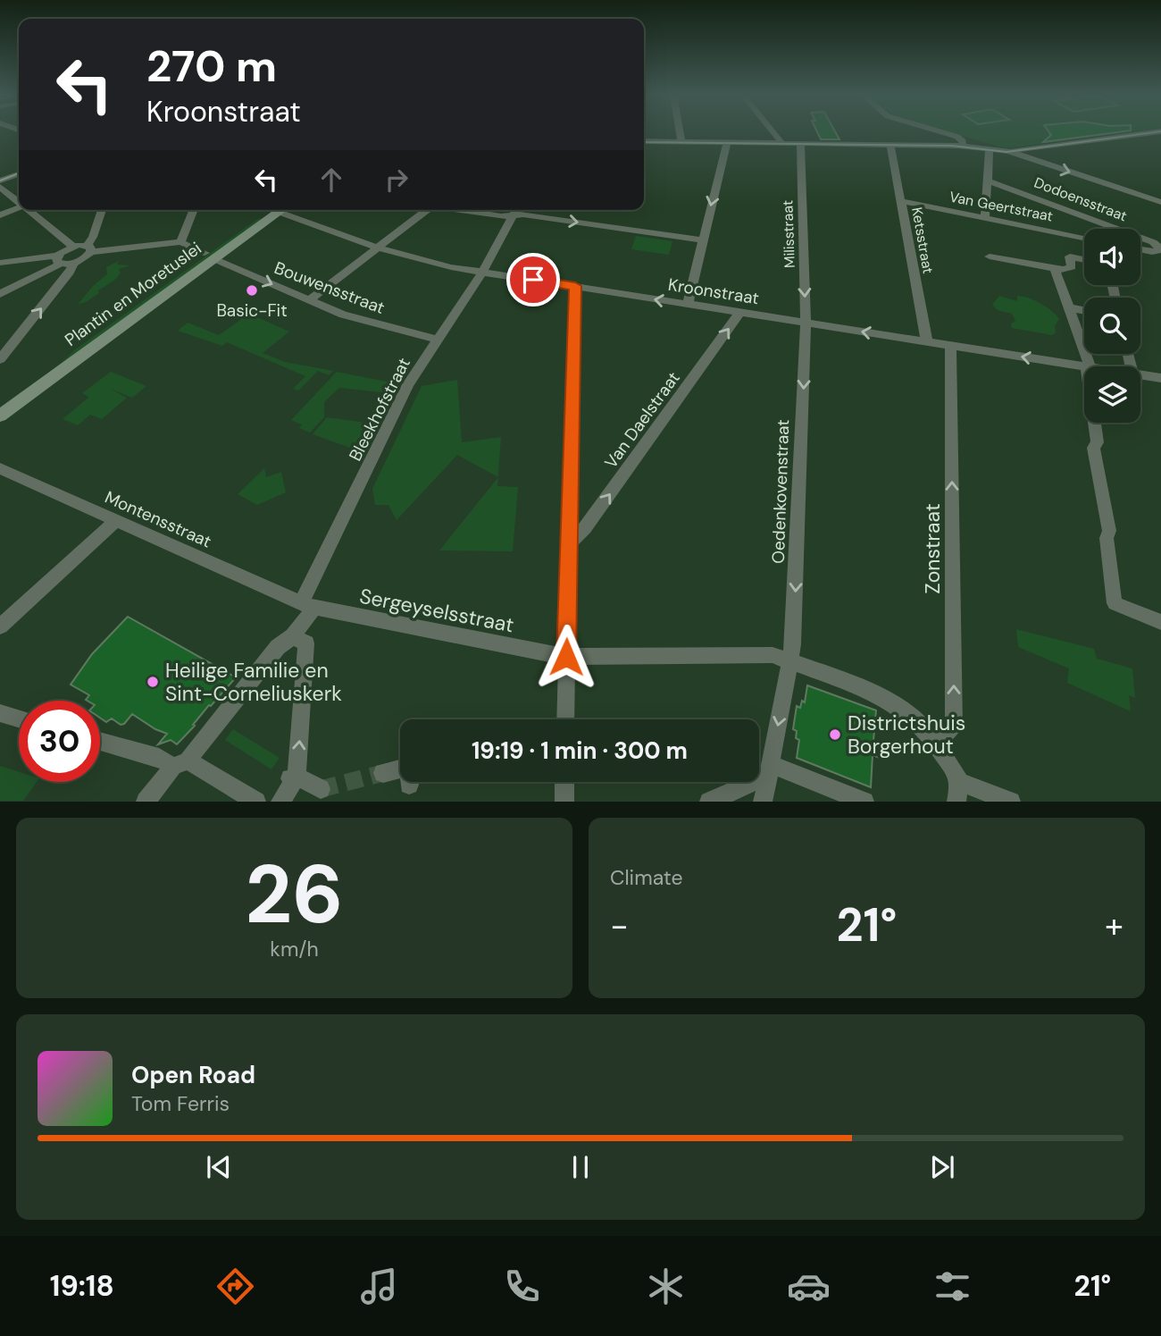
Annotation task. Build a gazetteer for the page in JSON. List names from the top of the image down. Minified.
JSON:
{"streets":{"main road":["Plantin en Moretuslei"],"street":["Dodoensstraat","Van Geertstraat","Milisstraat","Ketsstraat","Bouwensstraat","Kroonstraat","Bleekhofstraat","Van Daelstraat","Oedenkovenstraat","Montensstraat","Zonstraat","Sergeyselsstraat"]},"crossings":[["Van Geertstraat","Ketsstraat"],["Milisstraat","Kroonstraat"],["Milisstraat","Oedenkovenstraat"],["Ketsstraat","Kroonstraat"],["Bouwensstraat","Plantin en Moretuslei"],["Bouwensstraat","Bleekhofstraat"],["Kroonstraat","Bleekhofstraat"],["Kroonstraat","Van Daelstraat"],["Kroonstraat","Oedenkovenstraat"],["Kroonstraat","Zonstraat"],["Bleekhofstraat","Montensstraat"],["Bleekhofstraat","Sergeyselsstraat"],["Oedenkovenstraat","Sergeyselsstraat"],["Montensstraat","Sergeyselsstraat"],["Zonstraat","Sergeyselsstraat"]],"one_way":["Bouwensstraat","Van Daelstraat","Oedenkovenstraat","Zonstraat"],"places":["Basic-Fit","Heilige Familie en Sint-Corneliuskerk","Districtshuis Borgerhout"],"page":{"turn":["270 m","Kroonstraat"],"limit":"30","trip":"19:19 · 1 min · 300 m","tile":[["26","km/h"],"Climate"],"heat":["−","21°","+"],"song":["Open Road","Tom Ferris"],"tabs":["19:18","21°"]}}
